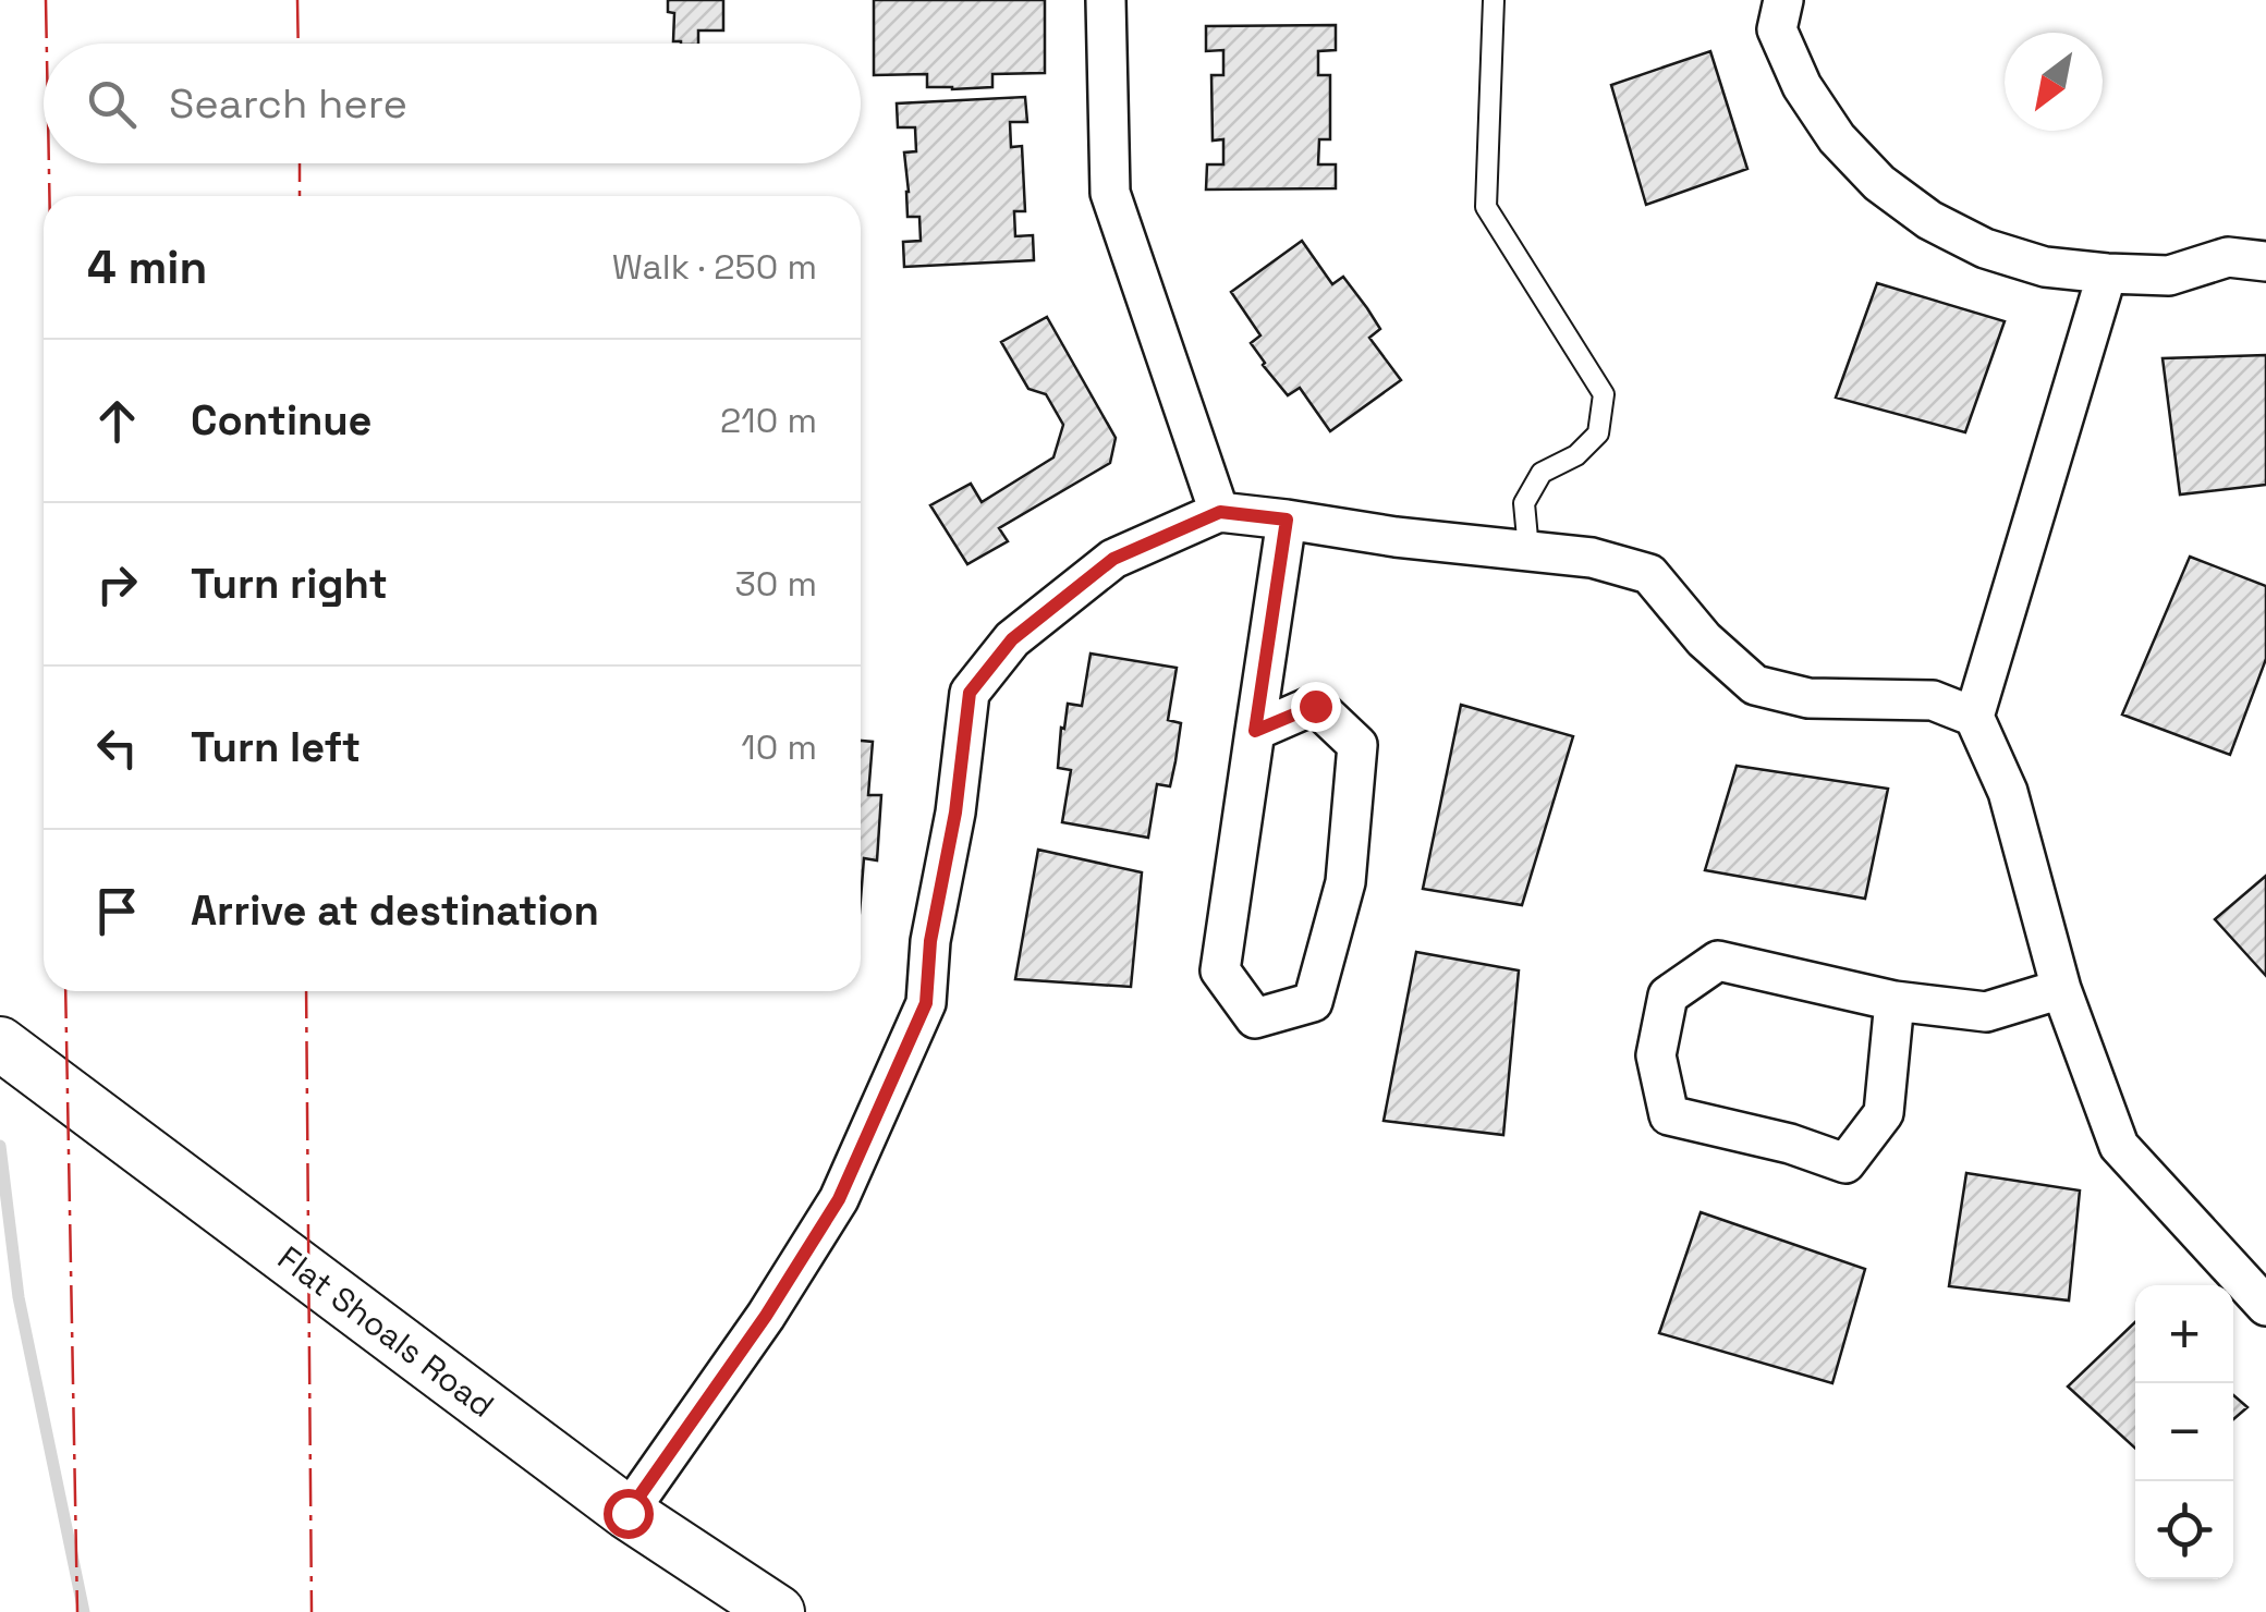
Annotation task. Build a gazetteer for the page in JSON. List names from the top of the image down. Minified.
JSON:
{"streets":{"street":["Flat Shoals Road"]},"north":"bottom left","page":{"search":"Search here","heading":["4 min","Walk · 250 m"],"list":[["Continue","210 m"],["Turn right","30 m"],["Turn left","10 m"],"Arrive at destination"],"map_buttons":["+","−"]}}
